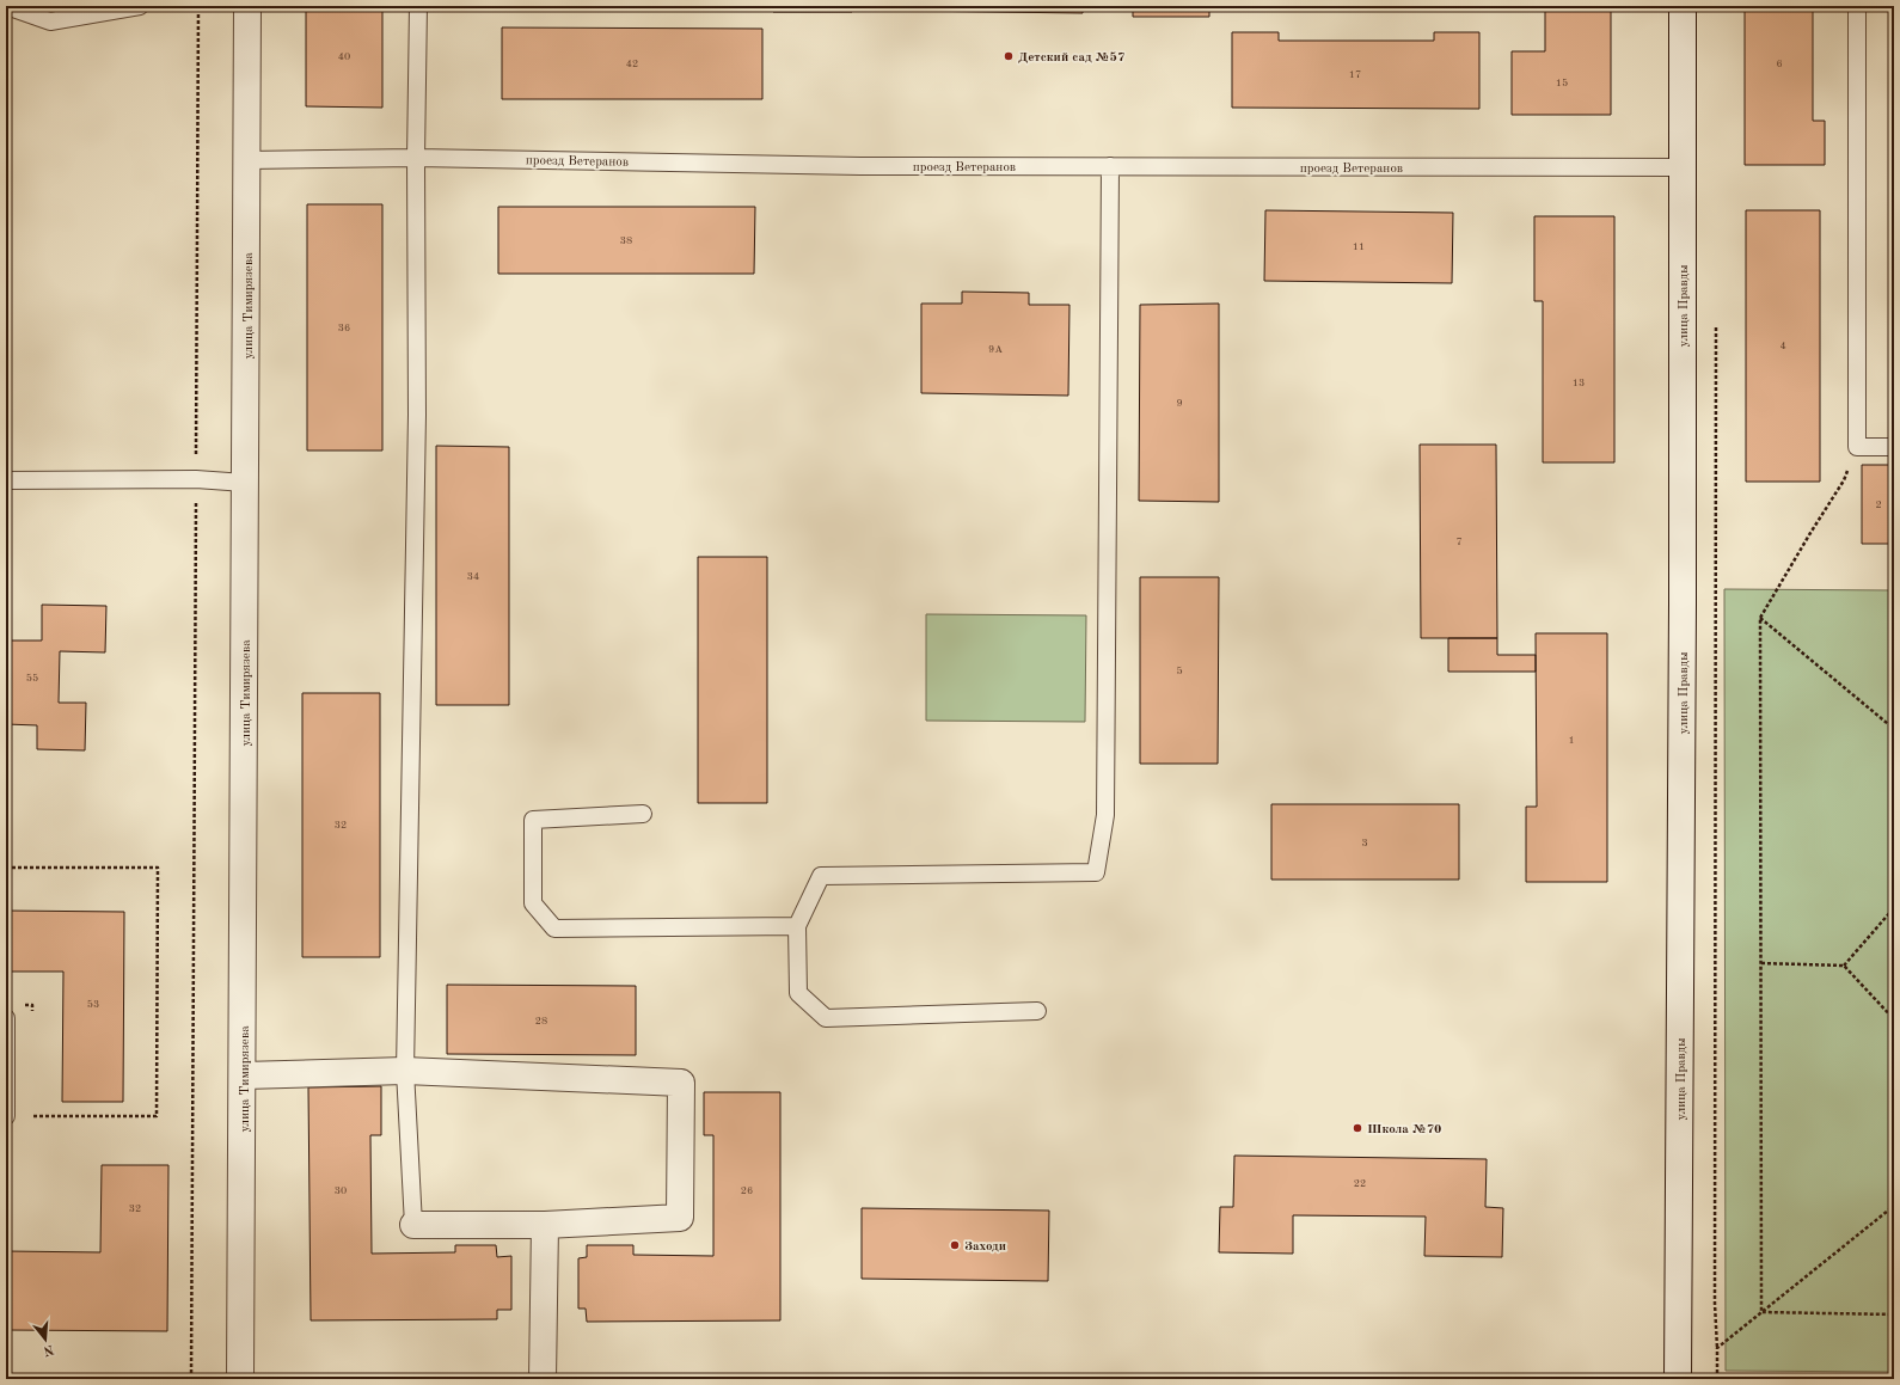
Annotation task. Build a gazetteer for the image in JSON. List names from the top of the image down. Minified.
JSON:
{"streets":{"street":["улица Тимирязева","улица Правды"],"lane":["проезд Ветеранов"]},"crossings":[["проезд Ветеранов","улица Тимирязева"],["проезд Ветеранов","улица Правды"]],"places":["Детский сад №57","Школа №70","Заходи"],"house_numbers":["40","42","6","17","15","38","11","36","4","9А","13","9","2","7","34","5","55","1","32","3","53","28","22","30","26","32"],"north":"bottom"}
